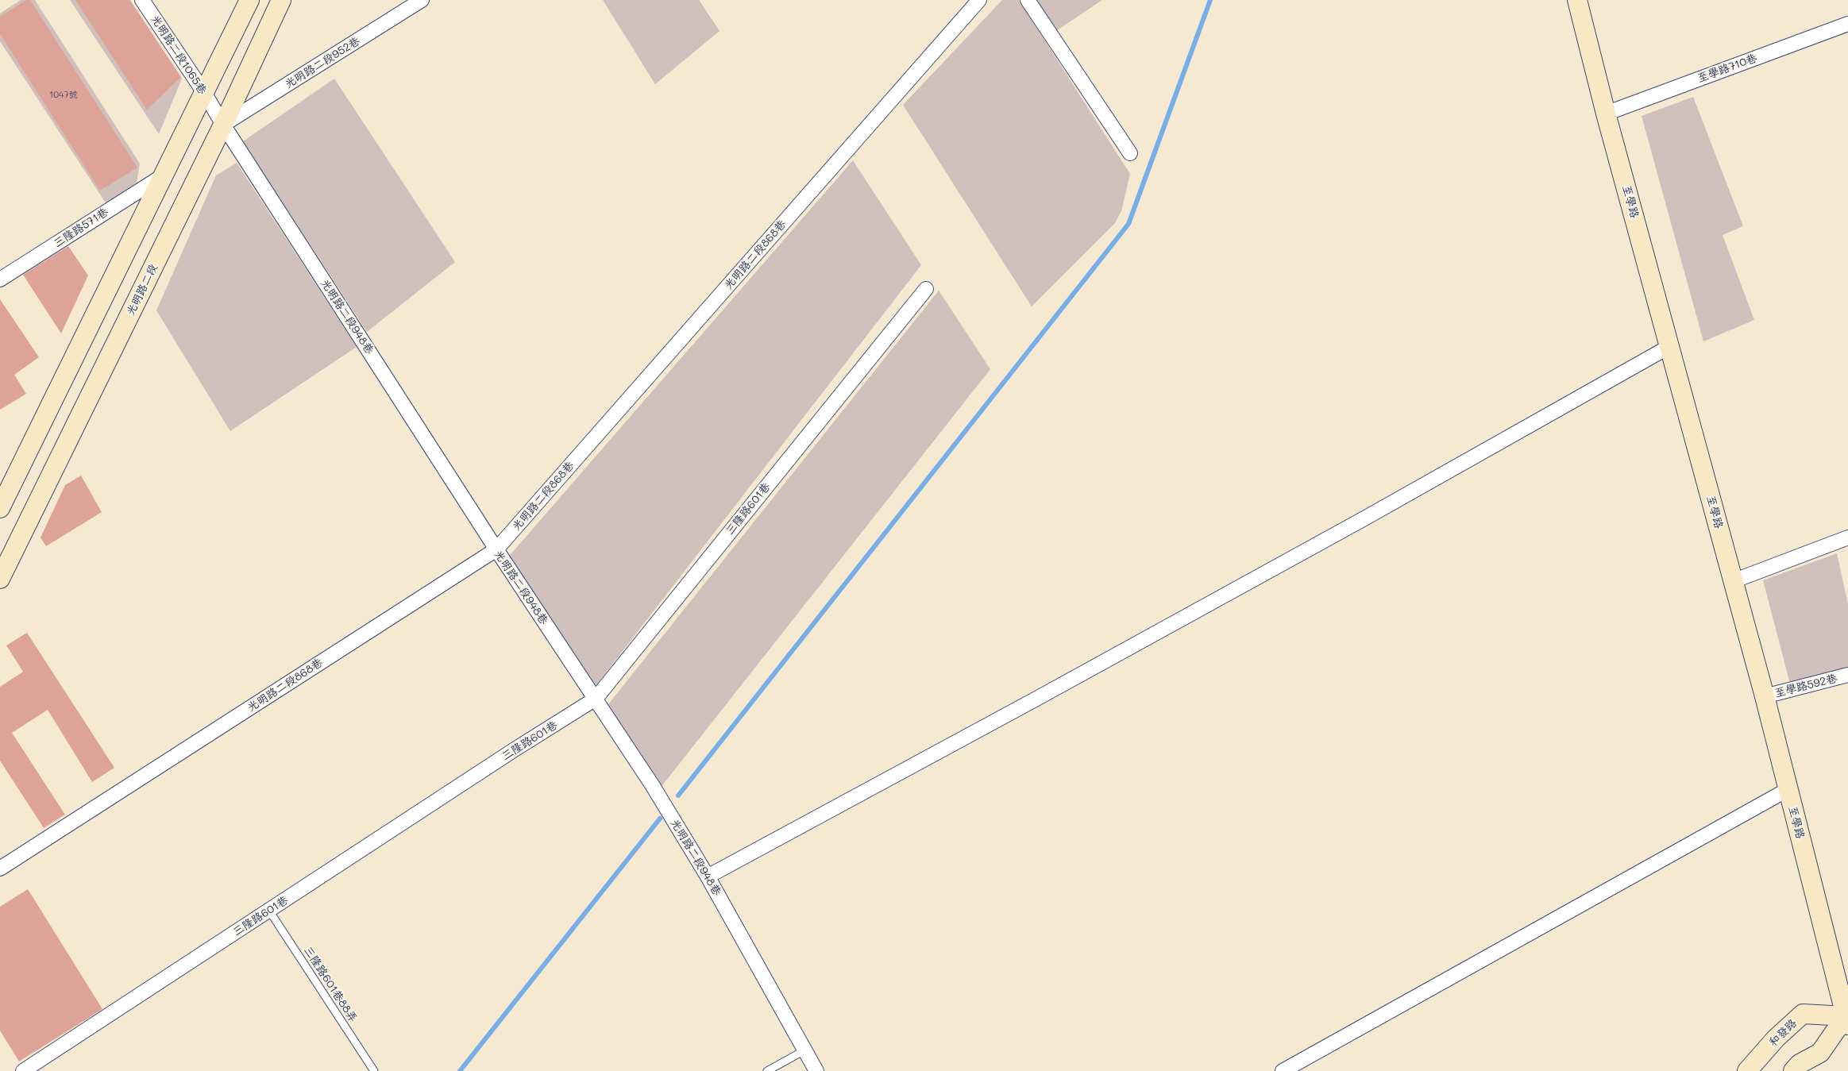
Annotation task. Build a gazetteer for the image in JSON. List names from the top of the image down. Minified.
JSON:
{"streets":{"street":["光明路二段1065巷","光明路二段952巷","至學路710巷","至學路","三隆路571巷","光明路二段868巷","光明路二段","光明路二段948巷","三隆路601巷","至學路592巷","和發路"],"lane":["三隆路601巷88弄"]},"crossings":[["光明路二段1065巷","光明路二段952巷"],["光明路二段1065巷","光明路二段"],["光明路二段1065巷","光明路二段948巷"],["光明路二段952巷","光明路二段"],["光明路二段952巷","光明路二段948巷"],["至學路710巷","至學路"],["至學路","至學路592巷"],["至學路","和發路"],["光明路二段868巷","光明路二段948巷"],["光明路二段","光明路二段948巷"],["光明路二段948巷","三隆路601巷"],["三隆路601巷","三隆路601巷88弄"]],"house_numbers":["1047號"]}
